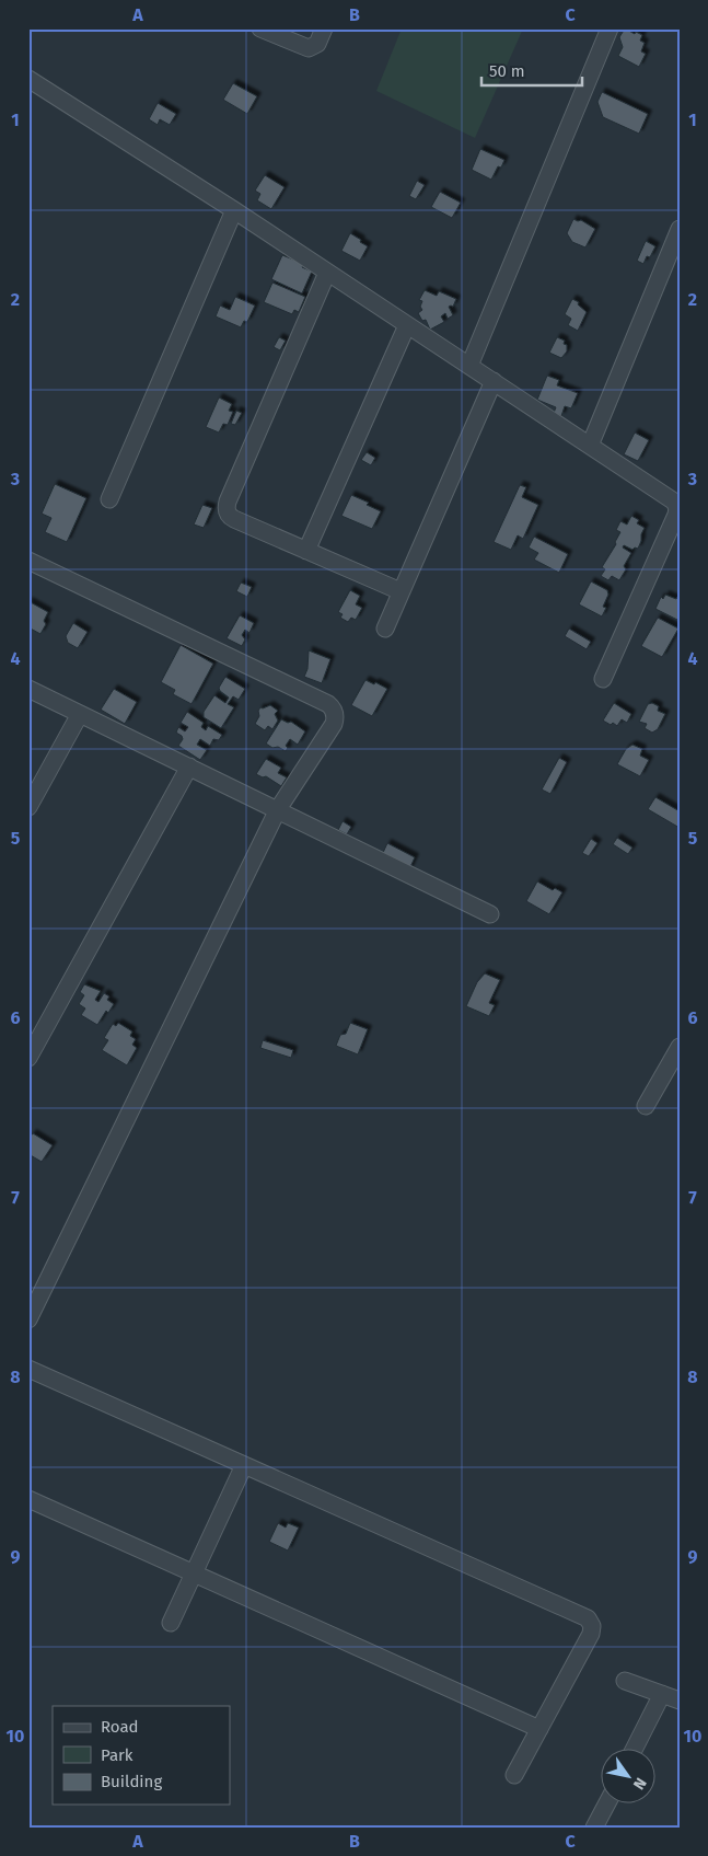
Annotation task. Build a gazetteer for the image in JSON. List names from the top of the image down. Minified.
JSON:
{"legend":["Road","Park","Building"],"scale_bar":"50 m","north":"bottom right","grid":{"columns":["A","B","C"],"rows":["1","2","3","4","5","6","7","8","9","10"]}}
